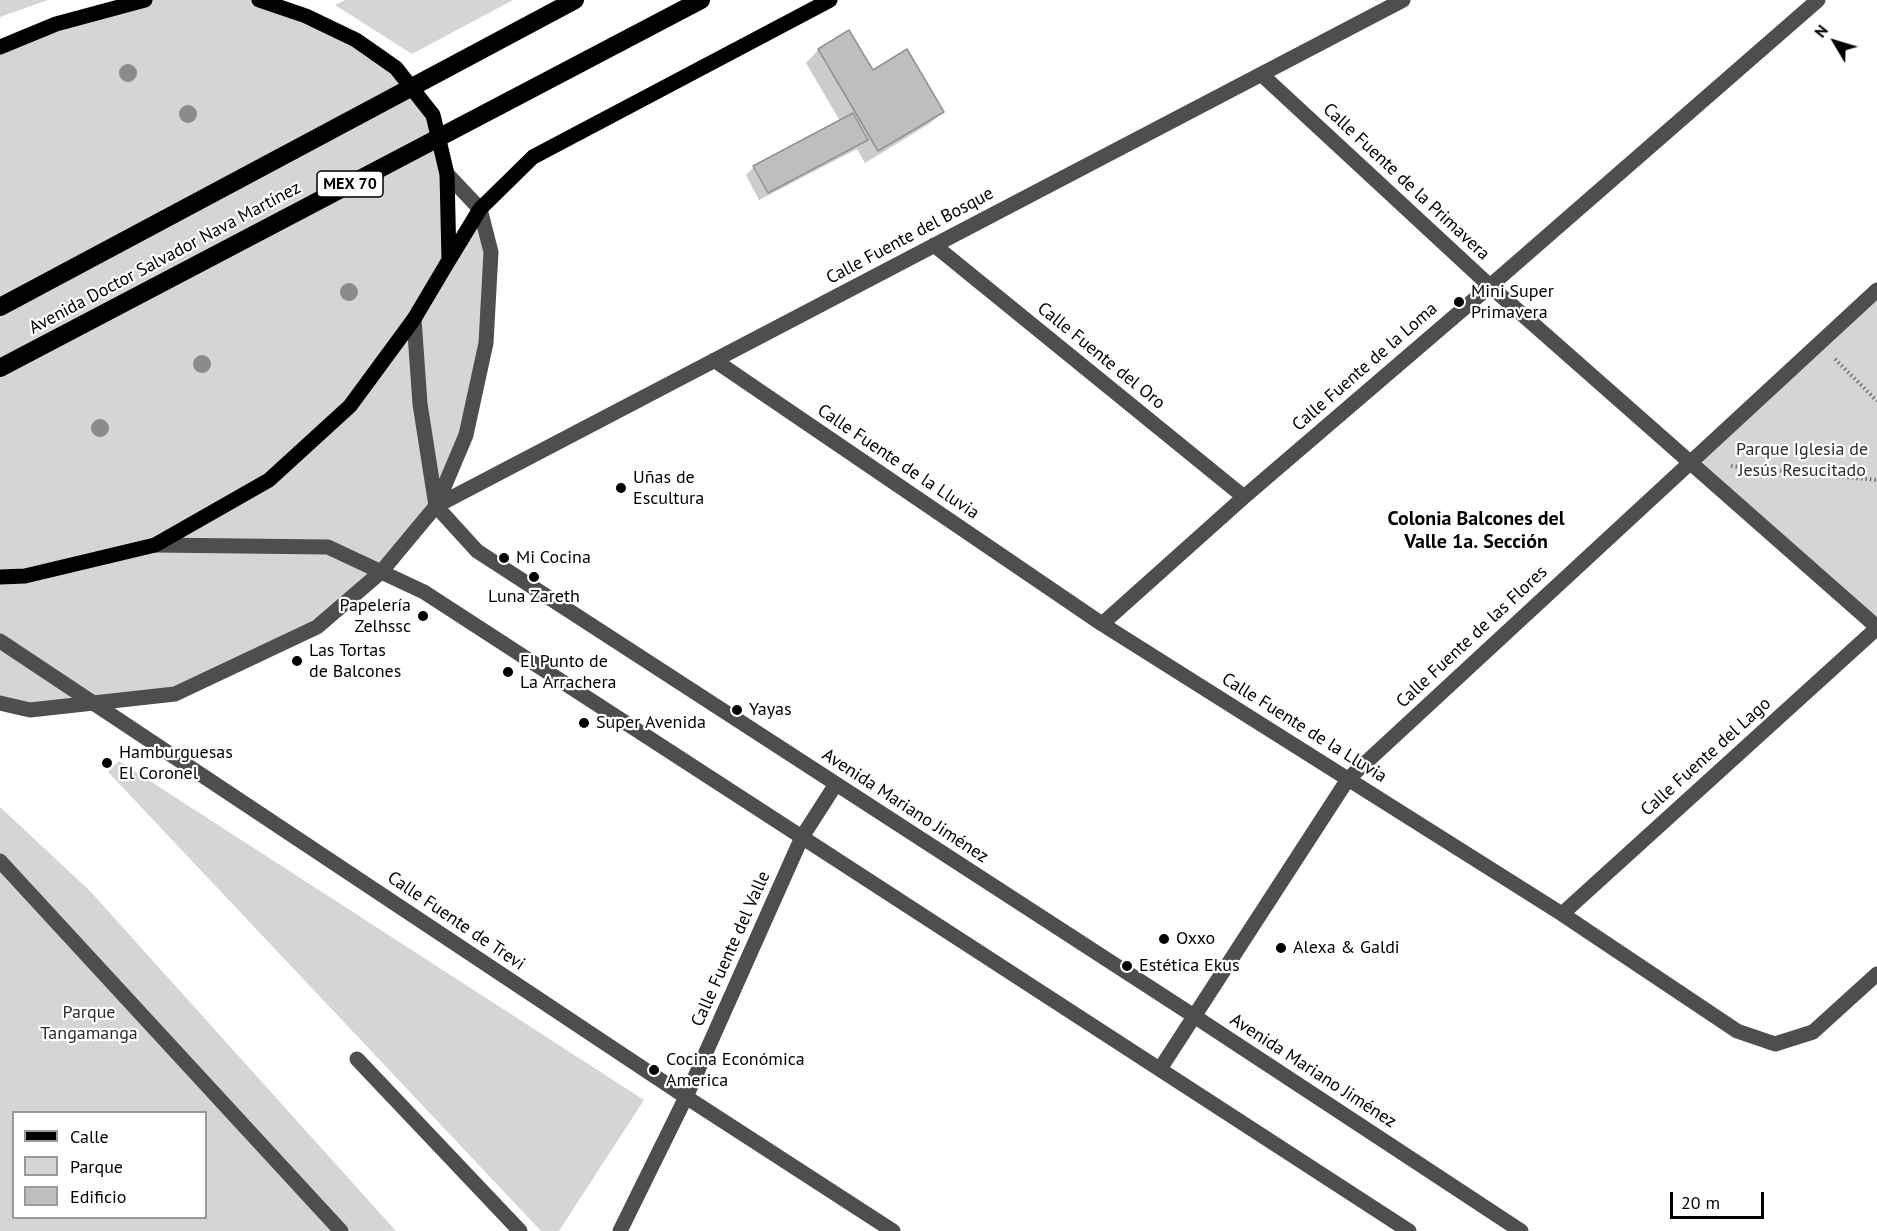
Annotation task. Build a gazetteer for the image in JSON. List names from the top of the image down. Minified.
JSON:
{"streets":{"highway":["MEX 70","Avenida Doctor Salvador Nava Martínez"],"street":["Calle Fuente de la Primavera","Calle Fuente del Bosque","Calle Fuente del Oro","Calle Fuente de la Loma","Calle Fuente de la Lluvia","Calle Fuente de las Flores","Calle Fuente del Lago","Avenida Mariano Jiménez","Calle Fuente de Trevi","Calle Fuente del Valle"]},"crossings":[["Calle Fuente de la Primavera","Calle Fuente del Bosque"],["Calle Fuente de la Primavera","Calle Fuente de la Loma"],["Calle Fuente de la Primavera","Calle Fuente de las Flores"],["Calle Fuente de la Primavera","Calle Fuente del Lago"],["Calle Fuente del Bosque","Calle Fuente del Oro"],["Calle Fuente del Bosque","Calle Fuente de la Lluvia"],["Calle Fuente del Bosque","Avenida Mariano Jiménez"],["Calle Fuente del Bosque","Calle Fuente de Trevi"],["Calle Fuente del Oro","Calle Fuente de la Loma"],["Calle Fuente de la Loma","Calle Fuente de la Lluvia"],["Calle Fuente de la Lluvia","Calle Fuente de las Flores"],["Calle Fuente de la Lluvia","Calle Fuente del Lago"],["Calle Fuente de las Flores","Avenida Mariano Jiménez"],["Avenida Mariano Jiménez","Calle Fuente del Valle"],["Calle Fuente de Trevi","Calle Fuente del Valle"]],"districts":["Colonia Balcones del Valle 1a. Sección"],"parks":["Parque Iglesia de Jesús Resucitado","Parque Tangamanga"],"places":["Mini Super Primavera","Uñas de Escultura","Mi Cocina","Luna Zareth","Papelería Zelhssc","Las Tortas de Balcones","El Punto de La Arrachera","Yayas","Super Avenida","Hamburguesas El Coronel","Oxxo","Alexa & Galdi","Estética Ekus","Cocina Económica America"],"legend":["Calle","Parque","Edificio"],"scale_bar":"20 m","north":"top left"}
